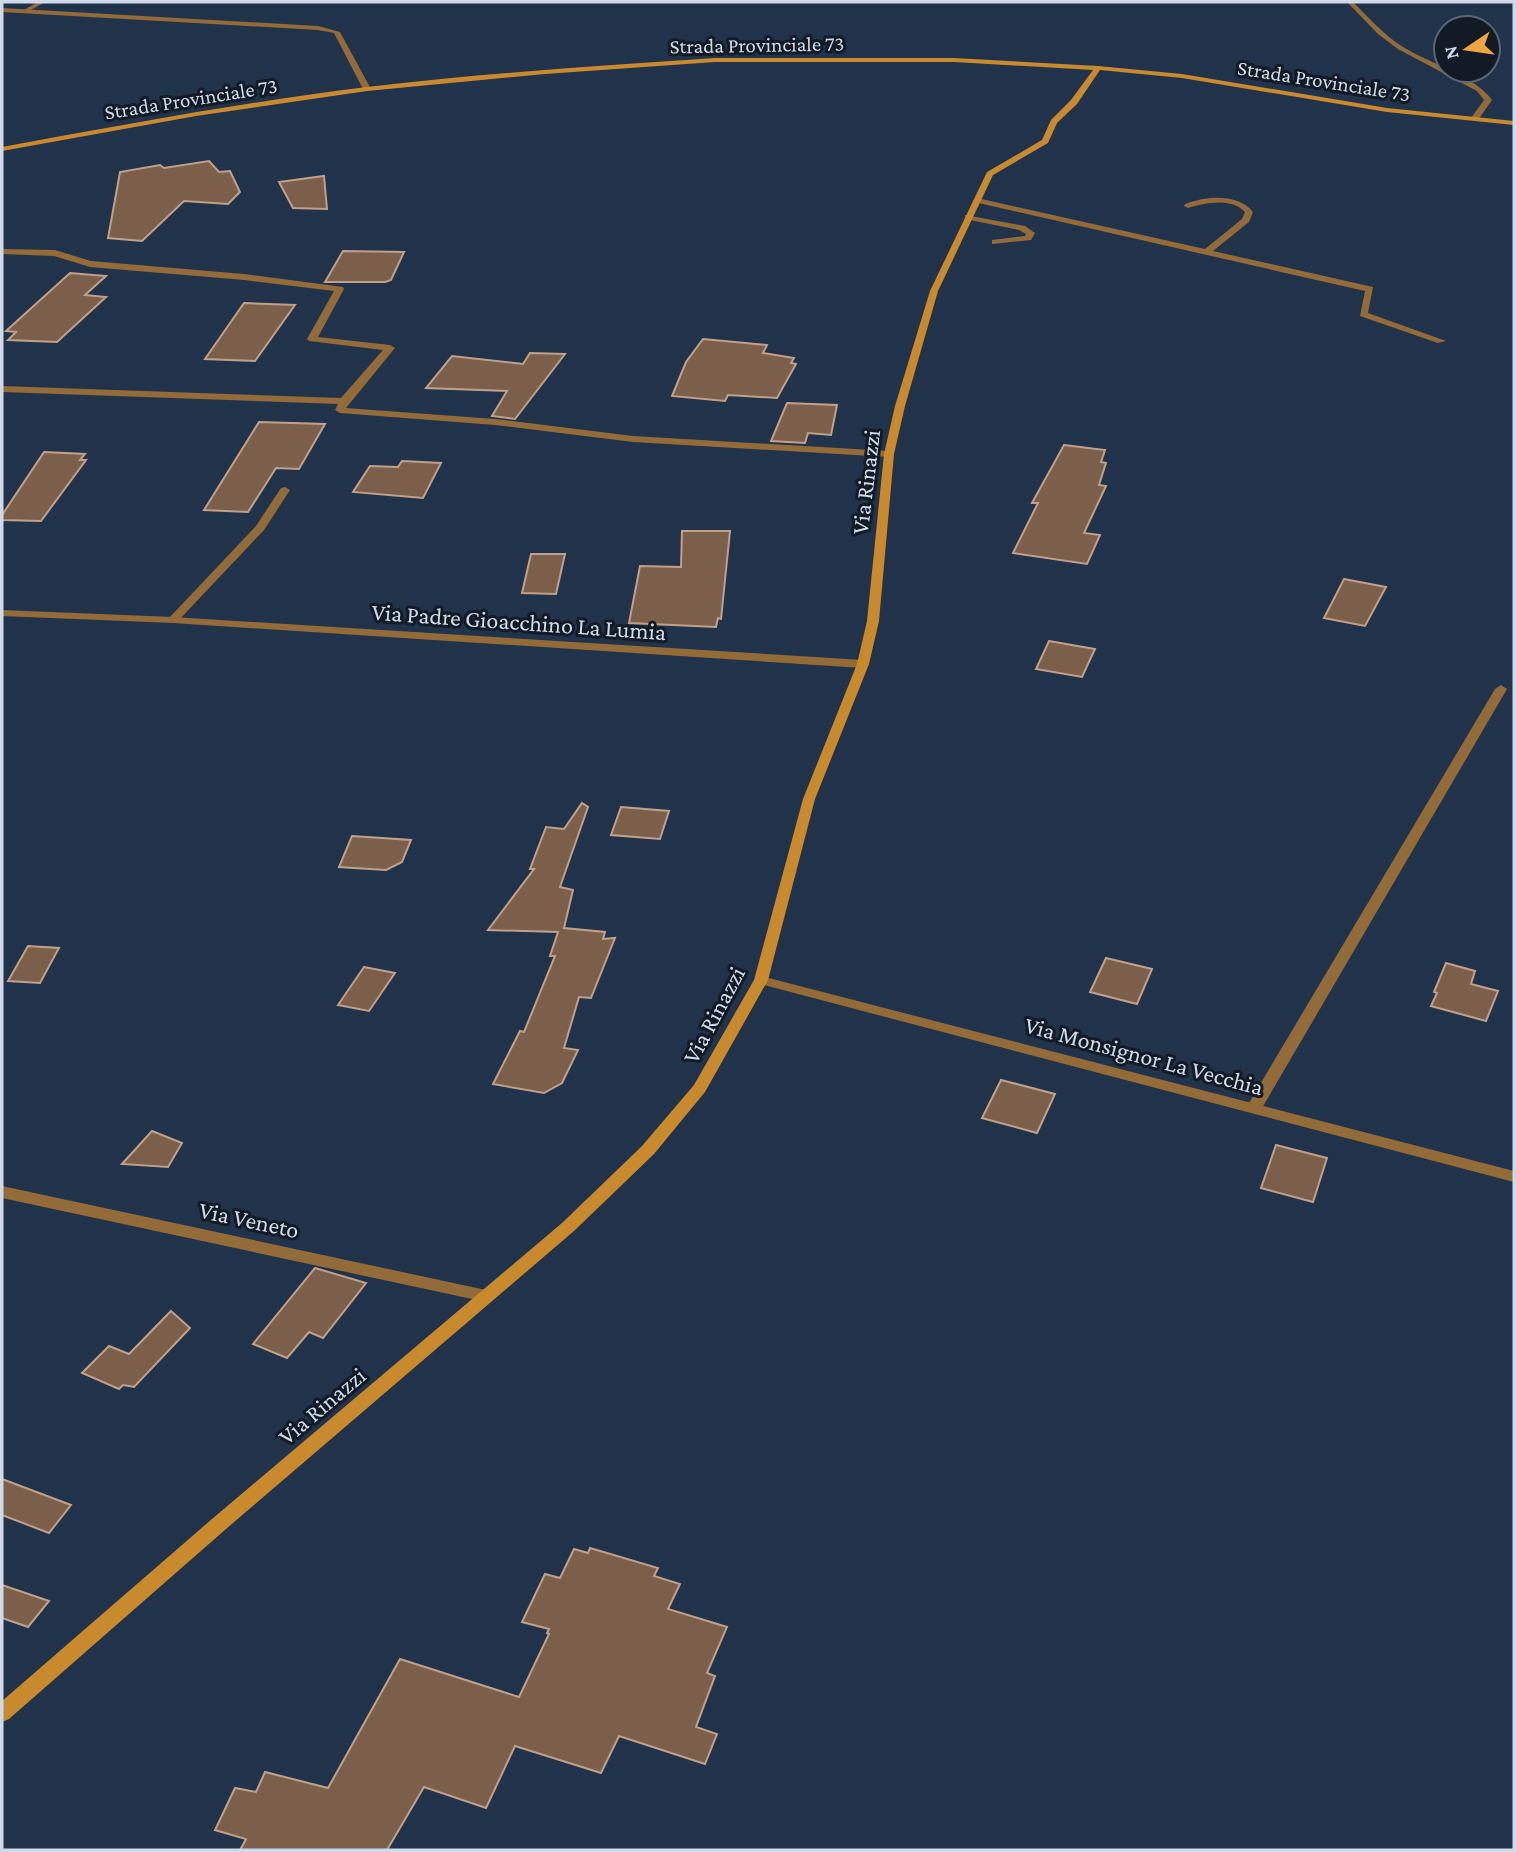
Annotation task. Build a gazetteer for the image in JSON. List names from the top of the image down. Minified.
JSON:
{"streets":{"street":["Strada Provinciale 73","Via Rinazzi","Via Padre Gioacchino La Lumia","Via Monsignor La Vecchia","Via Veneto"]},"crossings":[["Strada Provinciale 73","Via Rinazzi"],["Via Rinazzi","Via Padre Gioacchino La Lumia"],["Via Rinazzi","Via Monsignor La Vecchia"],["Via Rinazzi","Via Veneto"]],"north":"left"}
